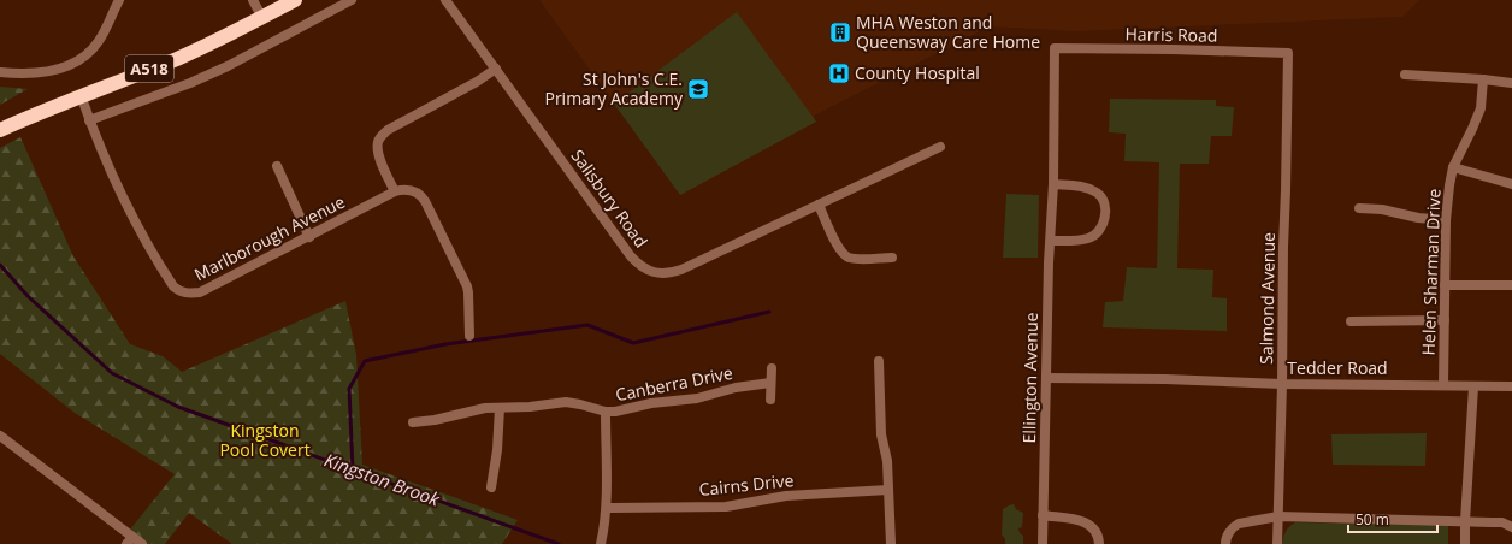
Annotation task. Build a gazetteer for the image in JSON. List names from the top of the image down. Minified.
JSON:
{"streets":{"highway":["A518"],"street":["Harris Road","Salisbury Road","Marlborough Avenue","Helen Sharman Drive","Salmond Avenue","Tedder Road","Ellington Avenue","Canberra Drive","Cairns Drive"]},"crossings":[["Harris Road","Salmond Avenue"],["Harris Road","Ellington Avenue"],["A518","Marlborough Avenue"],["Helen Sharman Drive","Tedder Road"],["Salmond Avenue","Tedder Road"],["Tedder Road","Ellington Avenue"]],"water":["Kingston Brook"],"parks":["Kingston Pool Covert"],"places":{"building":["MHA Weston and Queensway Care Home"],"hospital":["County Hospital"],"school or university":["St John's C.E. Primary Academy"]},"scale_bar":"50 m"}
